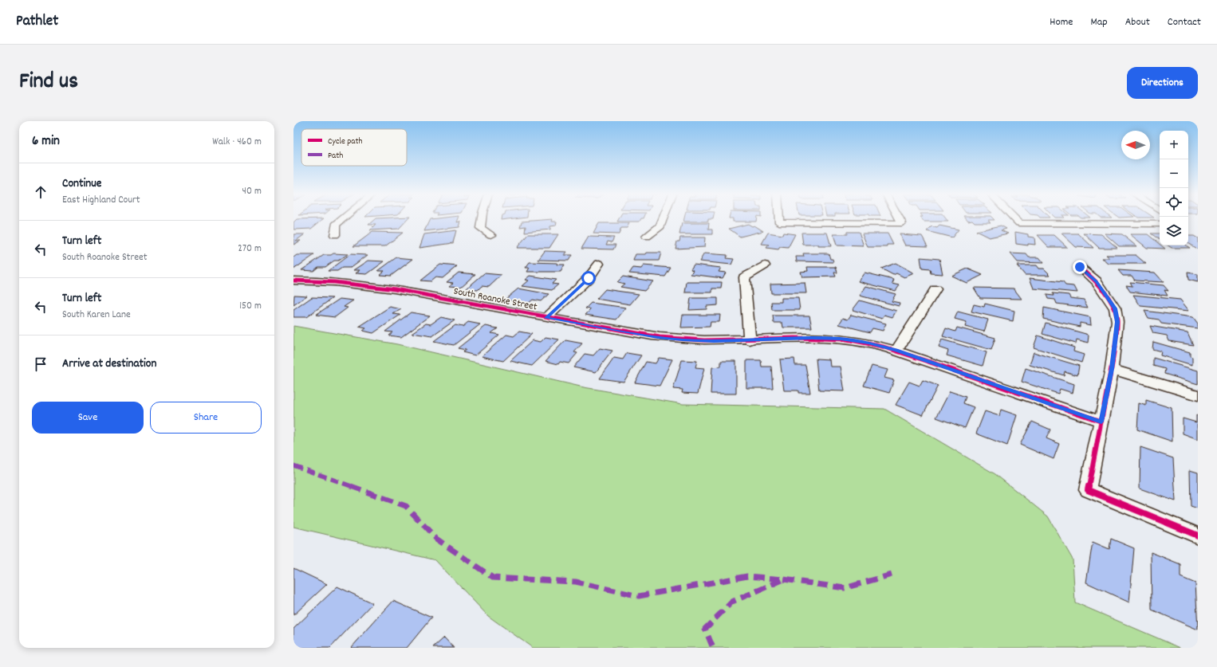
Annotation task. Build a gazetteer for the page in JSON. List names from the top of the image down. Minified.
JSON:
{"streets":{"street":["South Roanoke Street"]},"legend":["Cycle path","Path"],"north":"left","page":{"header":"Pathlet","nav":["Home","Map","About","Contact"],"title":"Find us","buttons":["Directions",["Save","Share"]],"heading":["6 min","Walk · 460 m"],"map_buttons":["+","−"],"list":[["Continue","East Highland Court","40 m"],["Turn left","South Roanoke Street","270 m"],["Turn left","South Karen Lane","150 m"],"Arrive at destination"]}}
